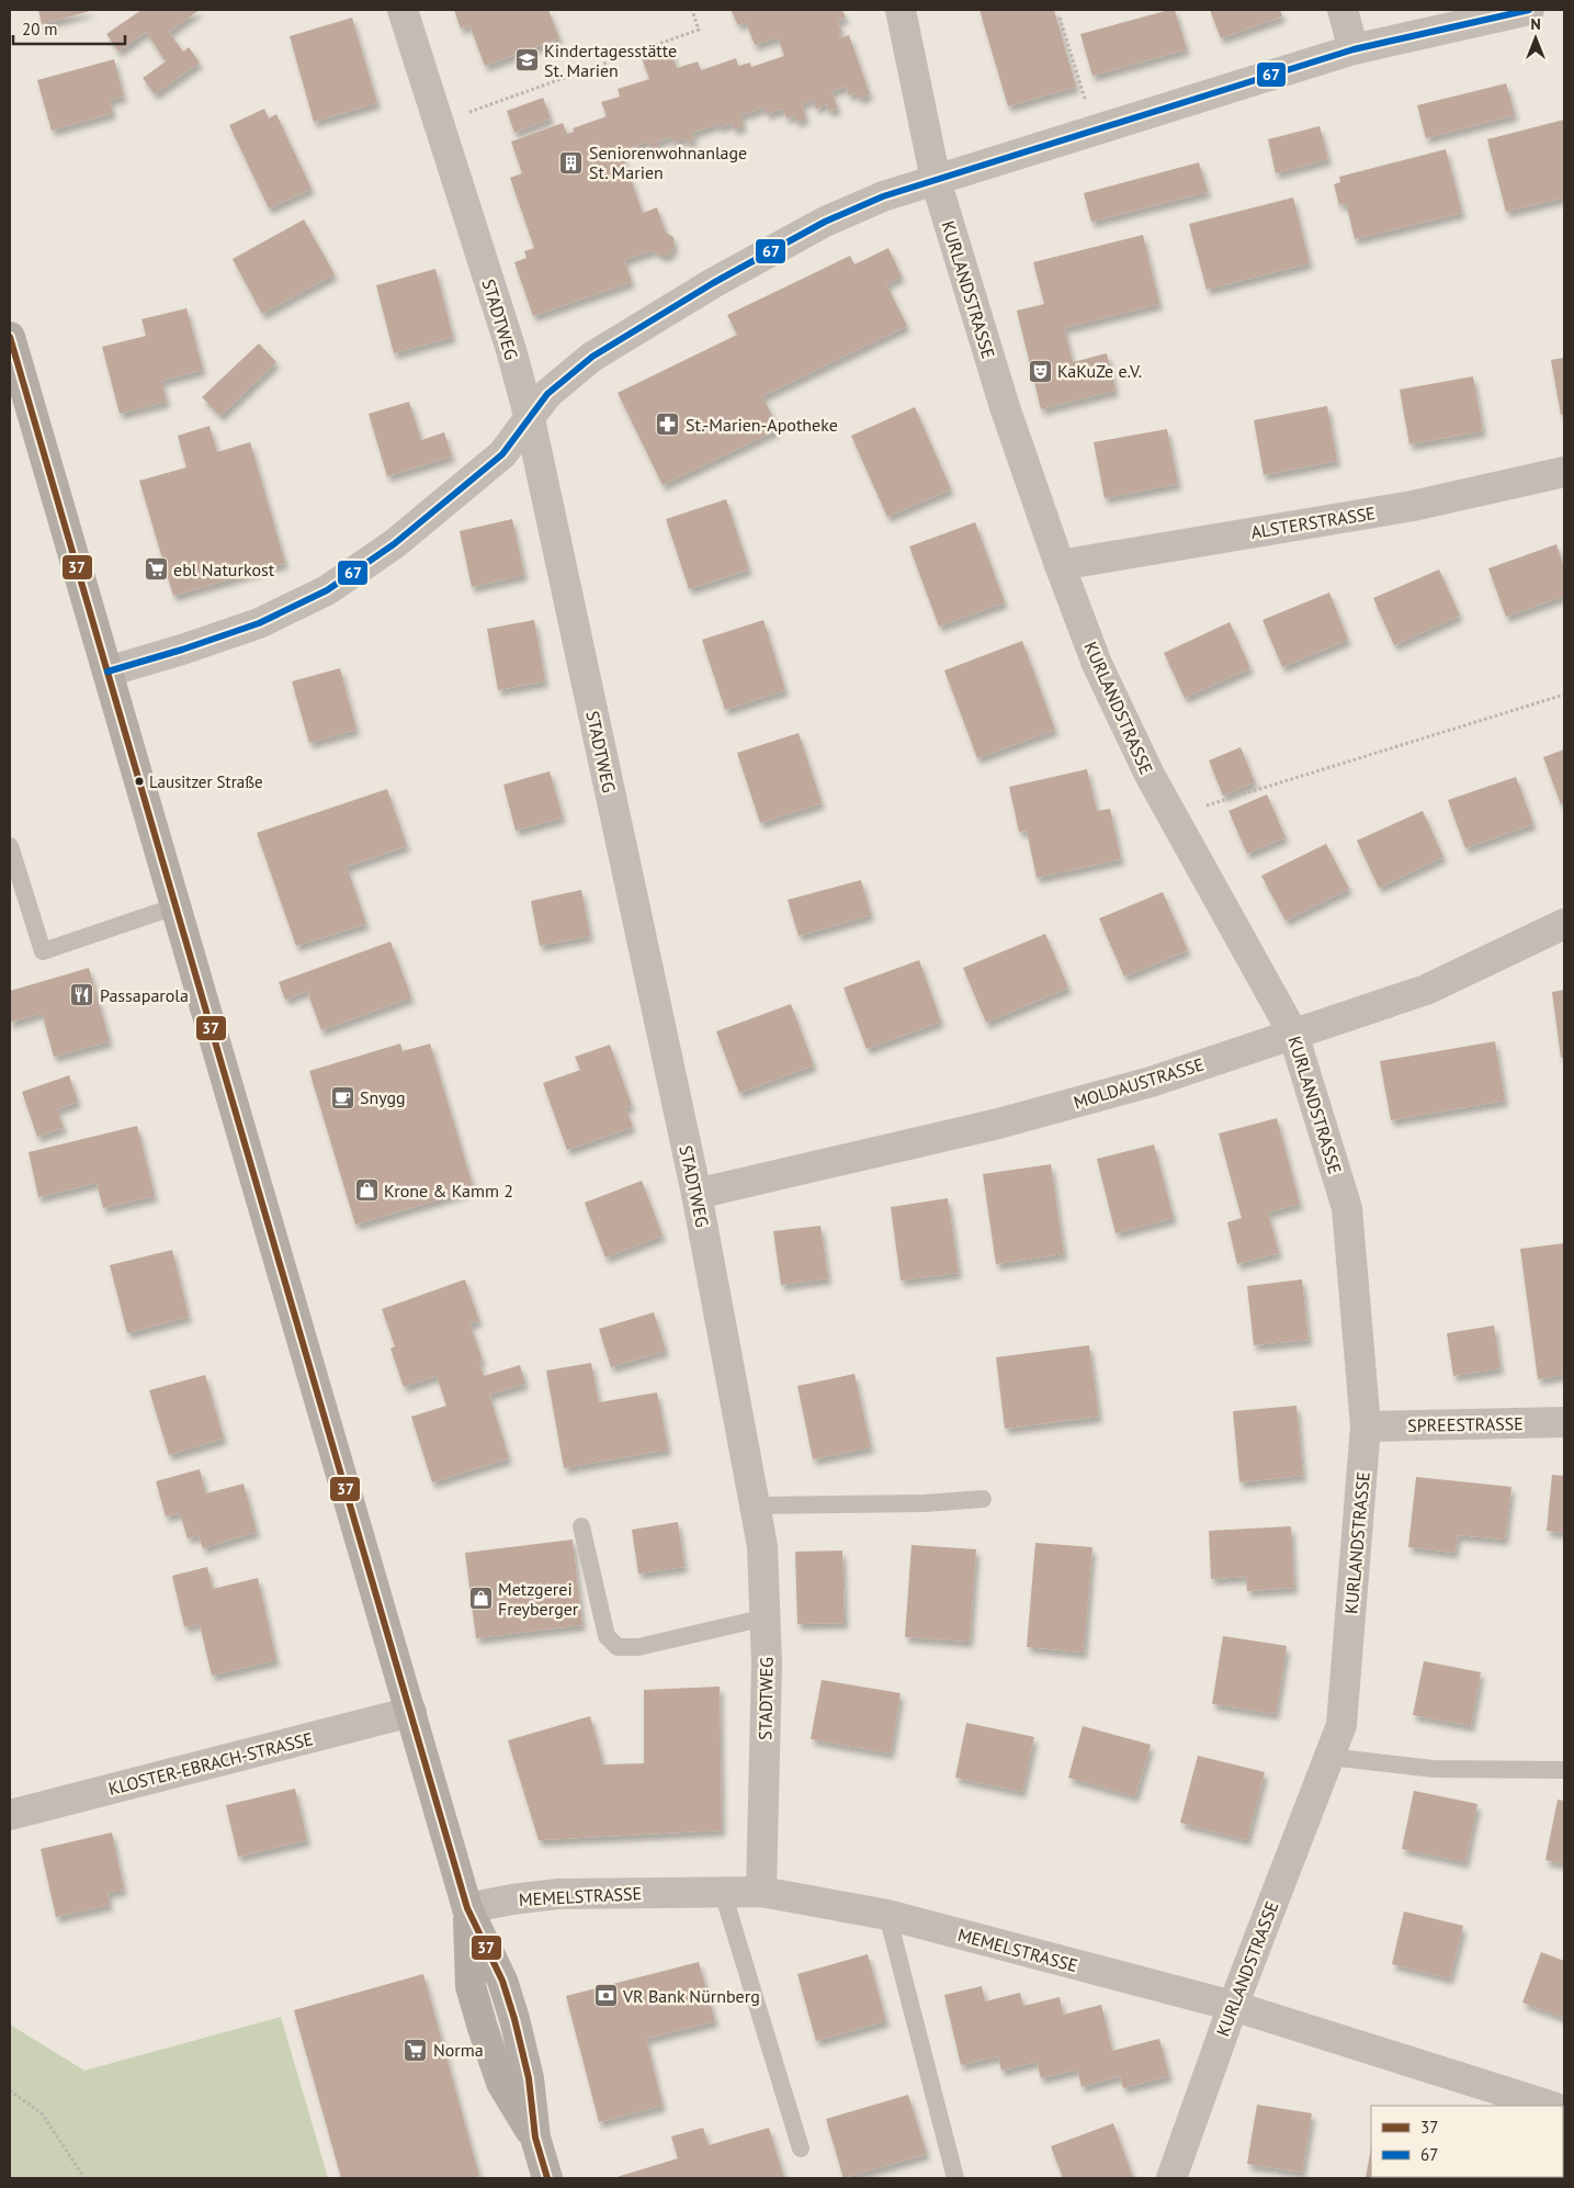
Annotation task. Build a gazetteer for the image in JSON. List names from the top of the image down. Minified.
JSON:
{"streets":{"street":["KURLANDSTRASSE","STADTWEG","ALSTERSTRASSE","MOLDAUSTRASSE","SPREESTRASSE","KLOSTER-EBRACH-STRASSE","MEMELSTRASSE"]},"crossings":[["KURLANDSTRASSE","ALSTERSTRASSE"],["KURLANDSTRASSE","MOLDAUSTRASSE"],["KURLANDSTRASSE","SPREESTRASSE"],["KURLANDSTRASSE","MEMELSTRASSE"],["STADTWEG","MOLDAUSTRASSE"],["STADTWEG","MEMELSTRASSE"]],"places":{"school or university":["Kindertagesstätte St. Marien"],"building":["Seniorenwohnanlage St. Marien"],"theatre":["KaKuZe e.V."],"pharmacy":["St.-Marien-Apotheke"],"supermarket":["ebl Naturkost","Norma"],"other":["Lausitzer Straße"],"restaurant":["Passaparola"],"cafe":["Snygg"],"shop":["Krone & Kamm 2","Metzgerei Freyberger"],"bank":["VR Bank Nürnberg"]},"lines":["transit line 67","transit line 37"],"legend":["37","67"],"scale_bar":"20 m","north":"top"}
